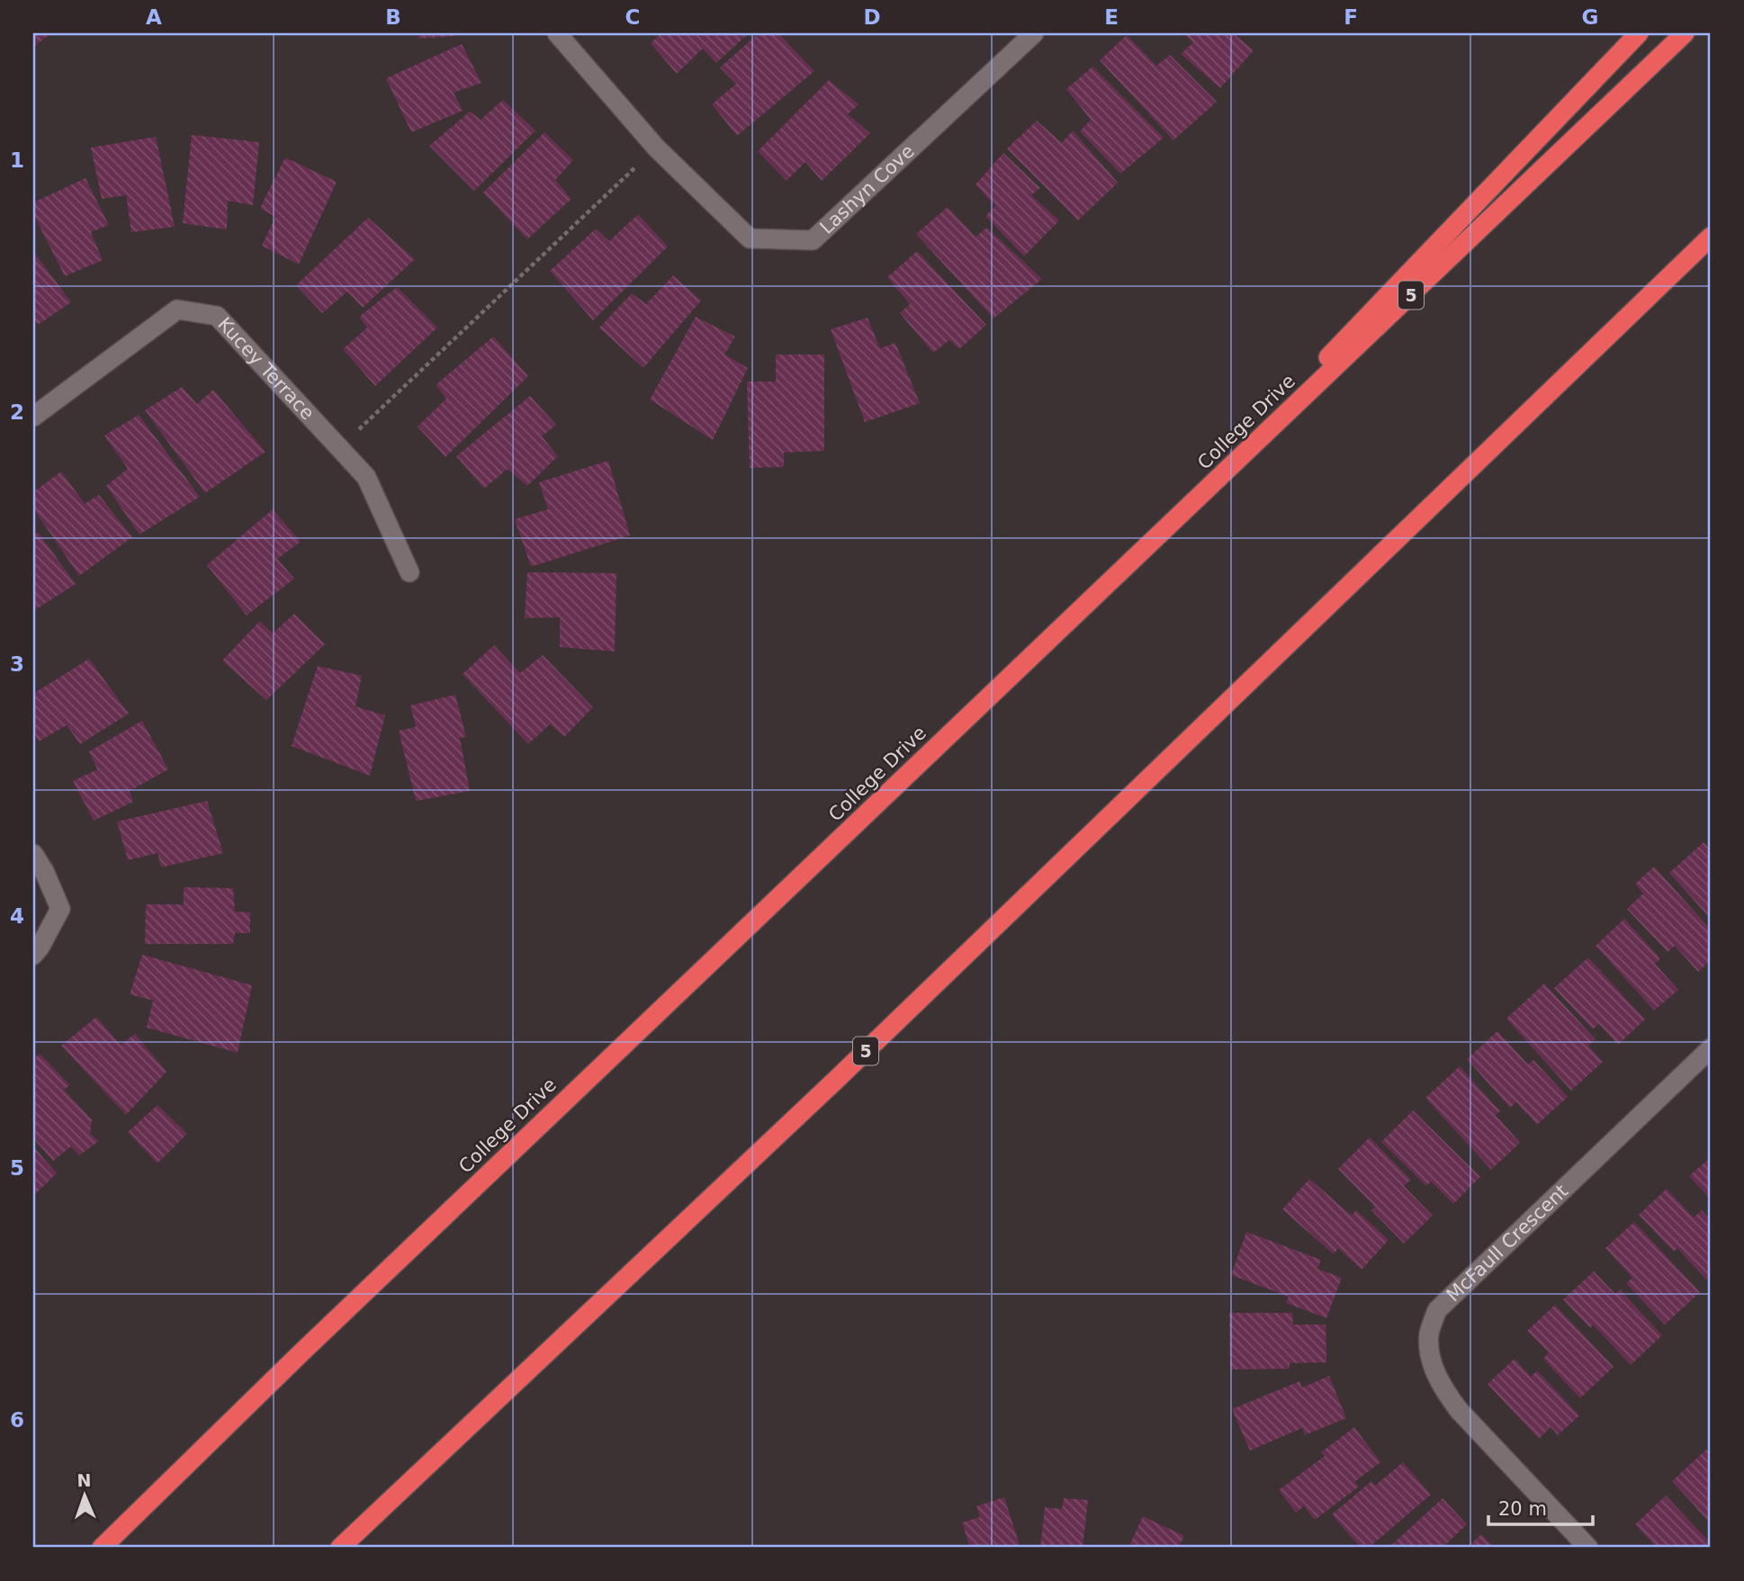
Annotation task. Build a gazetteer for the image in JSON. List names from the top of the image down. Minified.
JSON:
{"streets":{"highway":["5","College Drive"],"street":["Lashyn Cove","Kucey Terrace","McFaull Crescent"]},"scale_bar":"20 m","north":"top","grid":{"columns":["A","B","C","D","E","F","G"],"rows":["1","2","3","4","5","6"]}}
